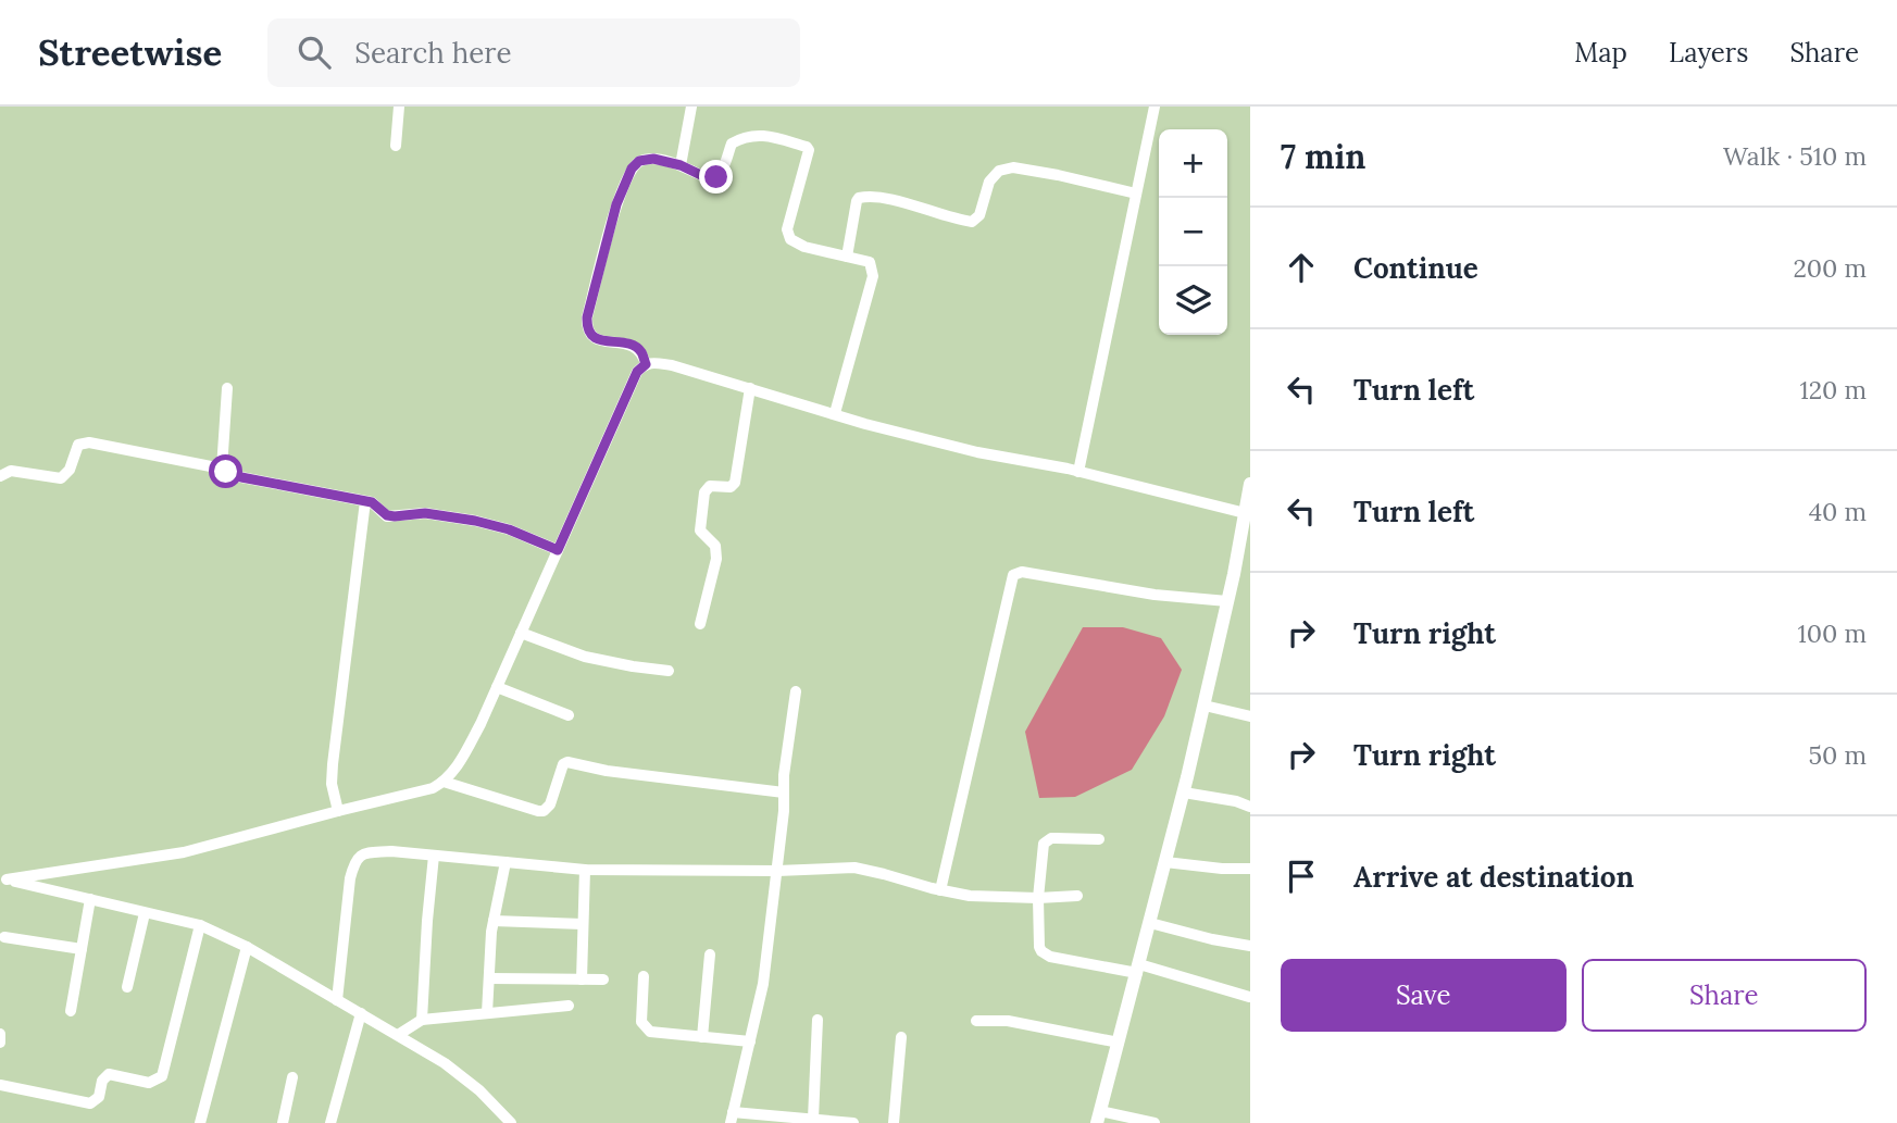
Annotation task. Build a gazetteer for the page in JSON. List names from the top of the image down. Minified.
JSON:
{"page":{"header":"Streetwise","search":"Search here","nav":["Map","Layers","Share"],"heading":["7 min","Walk · 510 m"],"map_buttons":["+","−"],"list":[["Continue","200 m"],["Turn left","120 m"],["Turn left","40 m"],["Turn right","100 m"],["Turn right","50 m"],"Arrive at destination"],"buttons":["Save","Share"]}}
